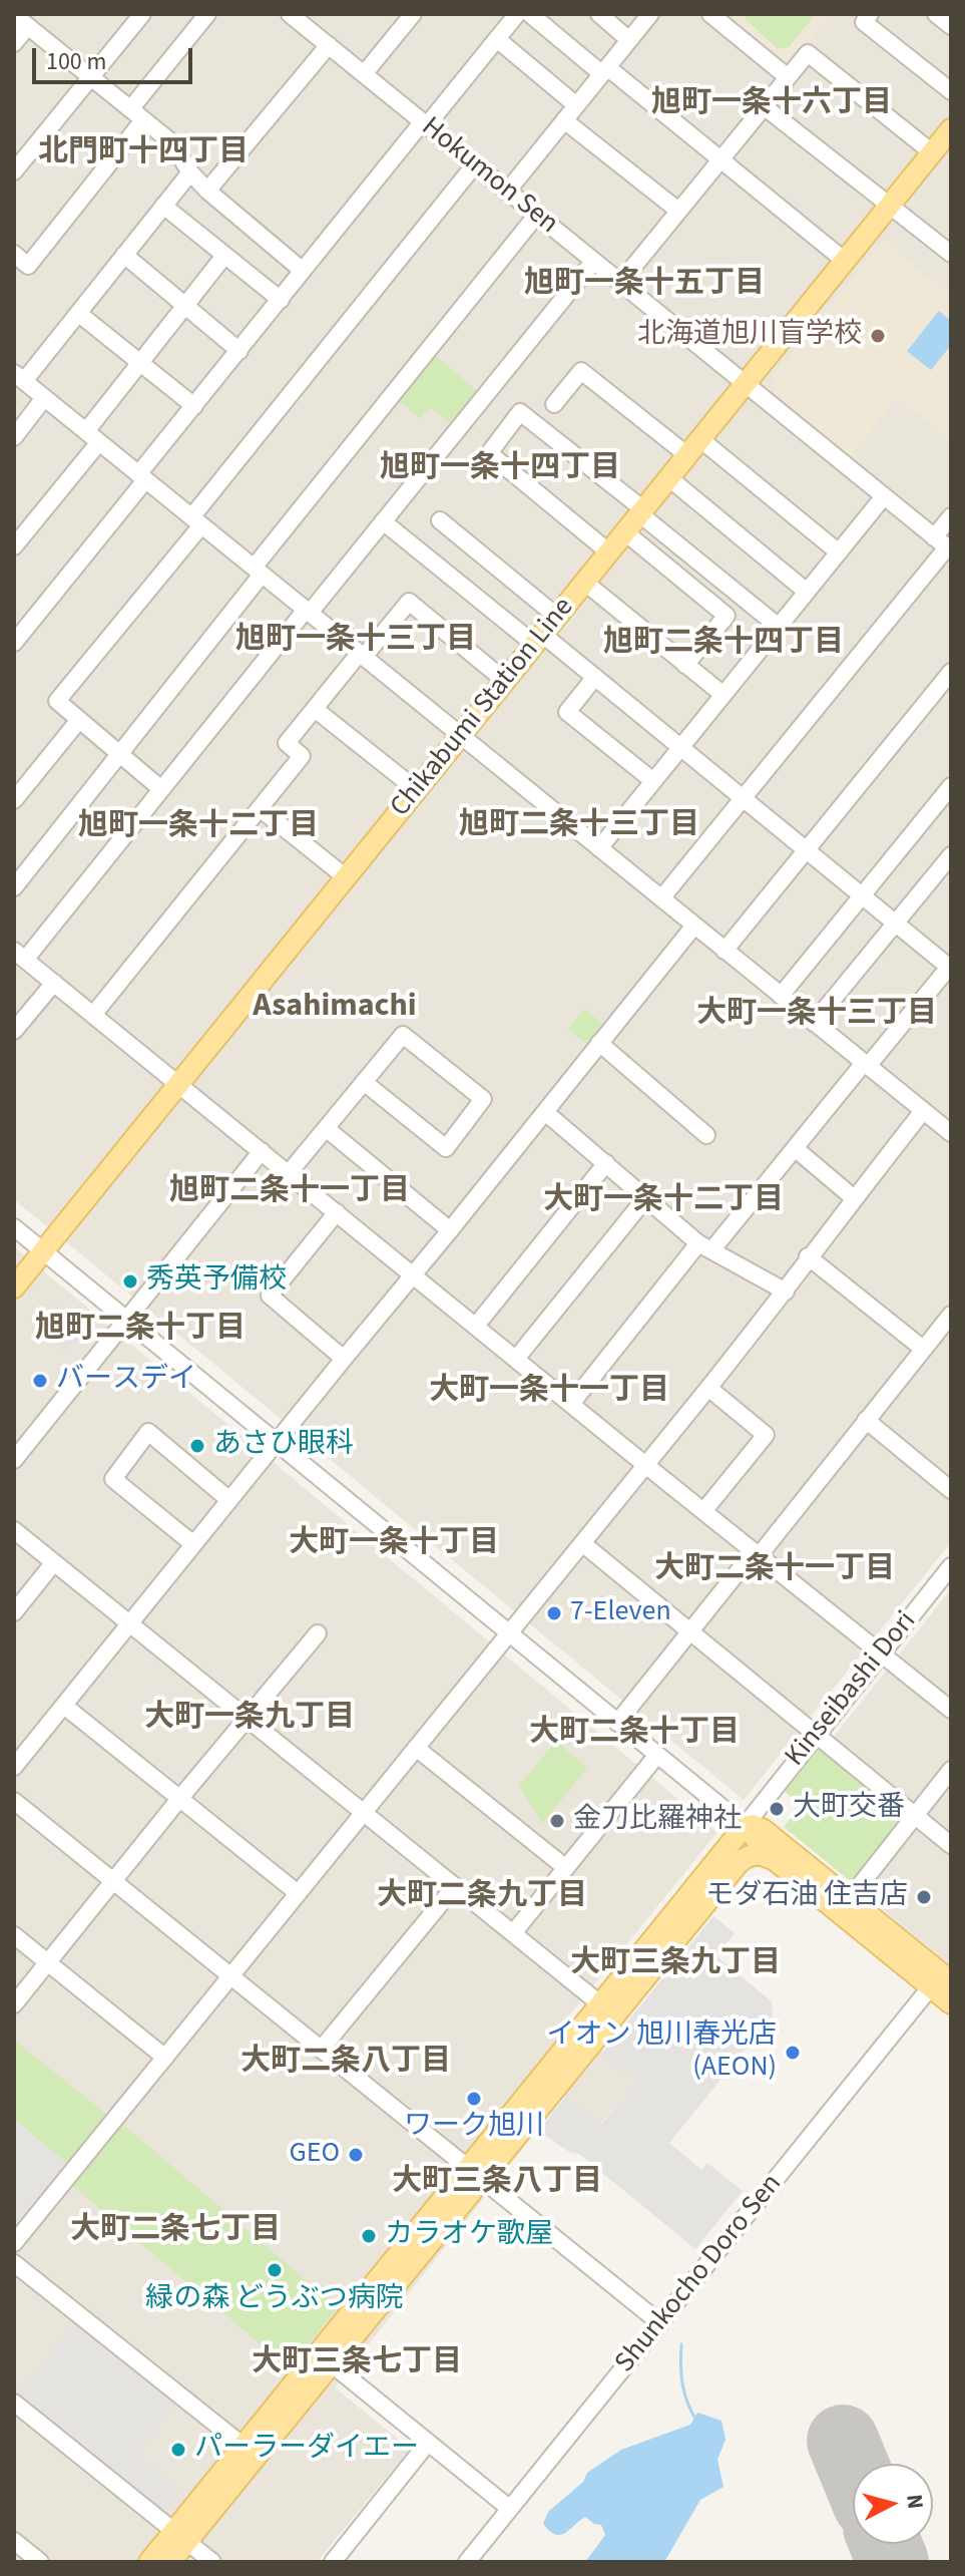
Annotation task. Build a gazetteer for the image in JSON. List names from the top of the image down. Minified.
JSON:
{"streets":{"main road":["Chikabumi Station Line","Kinseibashi Dori"],"street":["Hokumon Sen","Shunkocho Doro Sen"]},"crossings":[["Hokumon Sen","Chikabumi Station Line"]],"districts":["旭町一条十六丁目","北門町十四丁目","旭町一条十五丁目","旭町一条十四丁目","旭町一条十三丁目","旭町二条十四丁目","旭町二条十三丁目","旭町一条十二丁目","Asahimachi","大町一条十三丁目","旭町二条十一丁目","大町一条十二丁目","旭町二条十丁目","大町一条十一丁目","大町一条十丁目","大町二条十一丁目","大町一条九丁目","大町二条十丁目","大町二条九丁目","大町三条九丁目","大町二条八丁目","大町三条八丁目","大町二条七丁目","大町三条七丁目"],"places":["北海道旭川盲学校","秀英予備校","バースデイ","あさひ眼科","7-Eleven","大町交番","金刀比羅神社","モダ石油 住吉店","イオン 旭川春光店 (AEON)","ワーク旭川","GEO","カラオケ歌屋","緑の森 どうぶつ病院","パーラーダイエー"],"scale_bar":"100 m","north":"right"}
